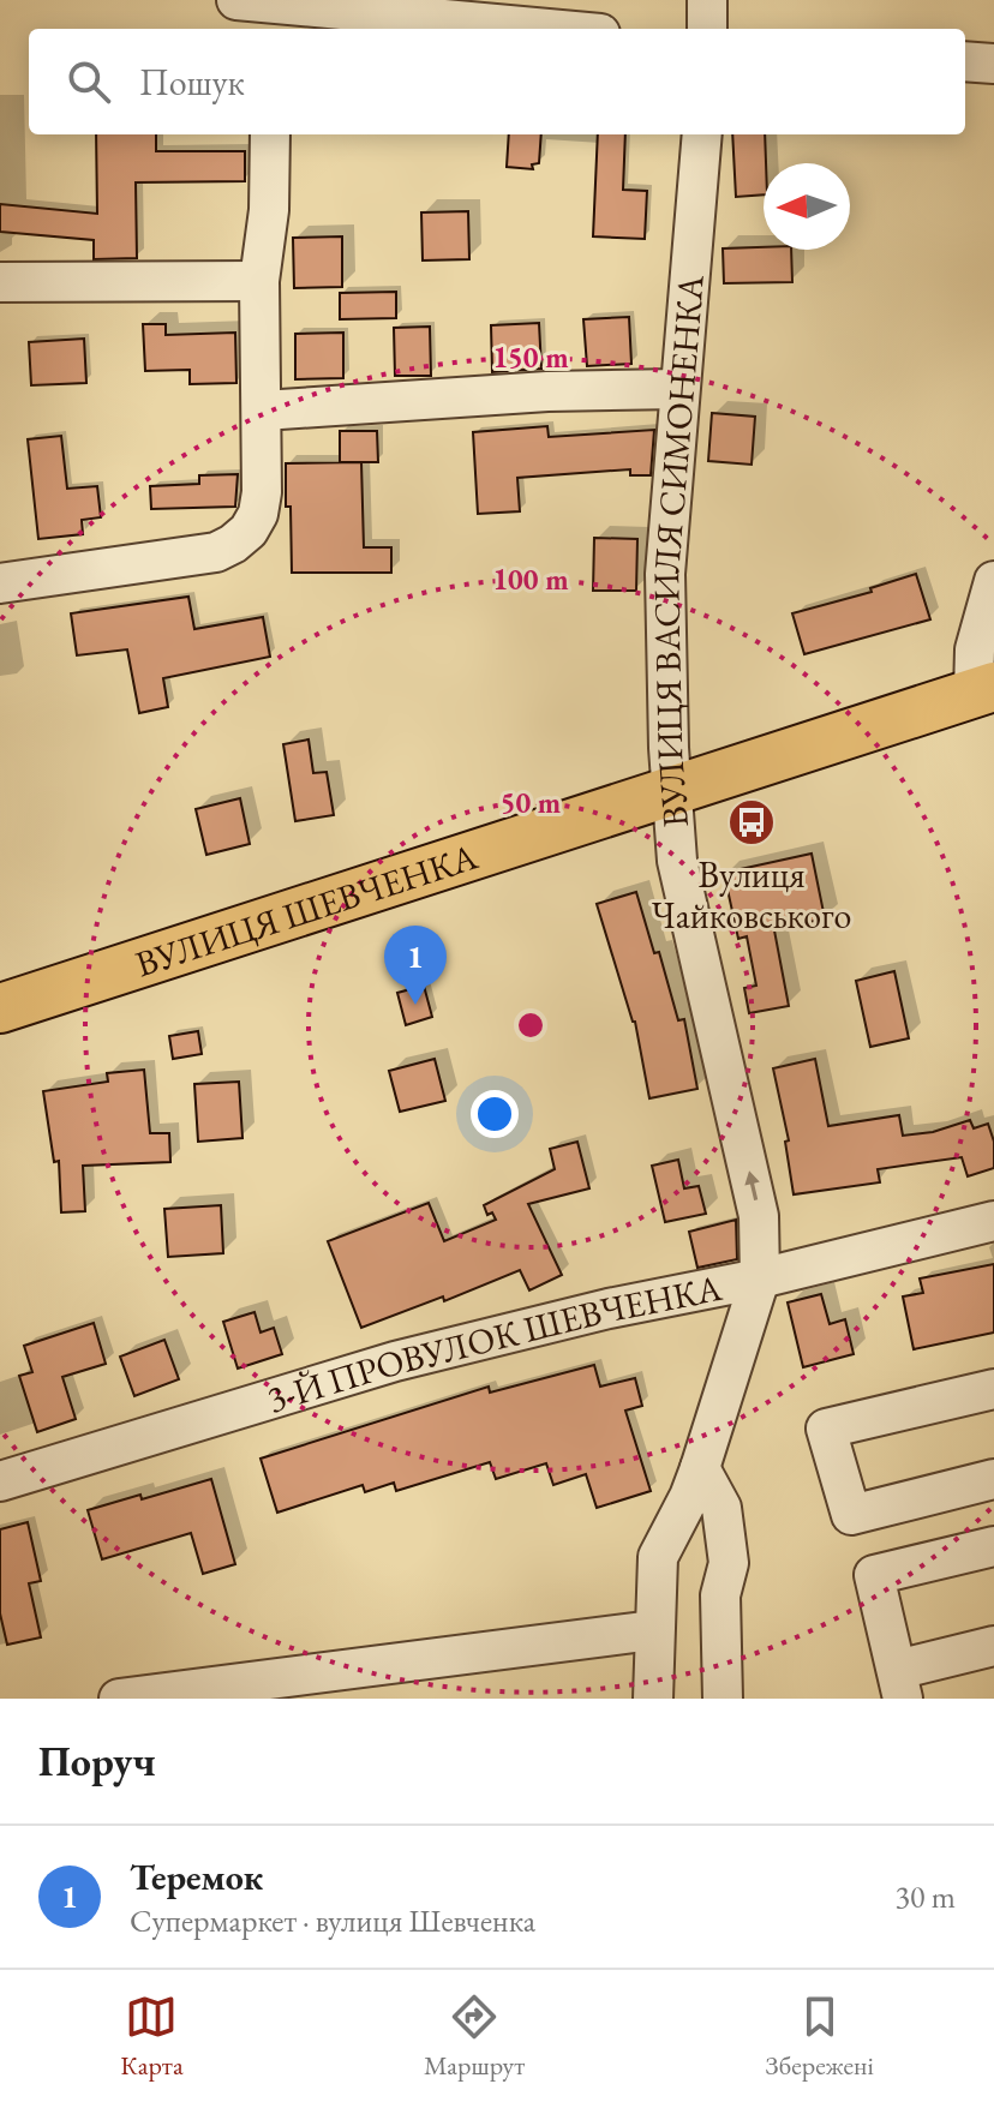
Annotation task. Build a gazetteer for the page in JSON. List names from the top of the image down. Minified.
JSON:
{"streets":{"main road":["ВУЛИЦЯ ШЕВЧЕНКА"],"street":["ВУЛИЦЯ ВАСИЛЯ СИМОНЕНКА","3-Й ПРОВУЛОК ШЕВЧЕНКА"]},"crossings":[["ВУЛИЦЯ ВАСИЛЯ СИМОНЕНКА","ВУЛИЦЯ ШЕВЧЕНКА"],["ВУЛИЦЯ ВАСИЛЯ СИМОНЕНКА","3-Й ПРОВУЛОК ШЕВЧЕНКА"]],"places":{"bus stop":["Вулиця Чайковського"]},"north":"left","page":{"search":"Пошук","pins":"1","heading":"Поруч","list":[{"mark":"1","name":"Теремок","note":"Супермаркет · вулиця Шевченка","value":"30 m"}],"nav":["Карта","Маршрут","Збережені"]},"rings":["150 m","100 m","50 m"]}
